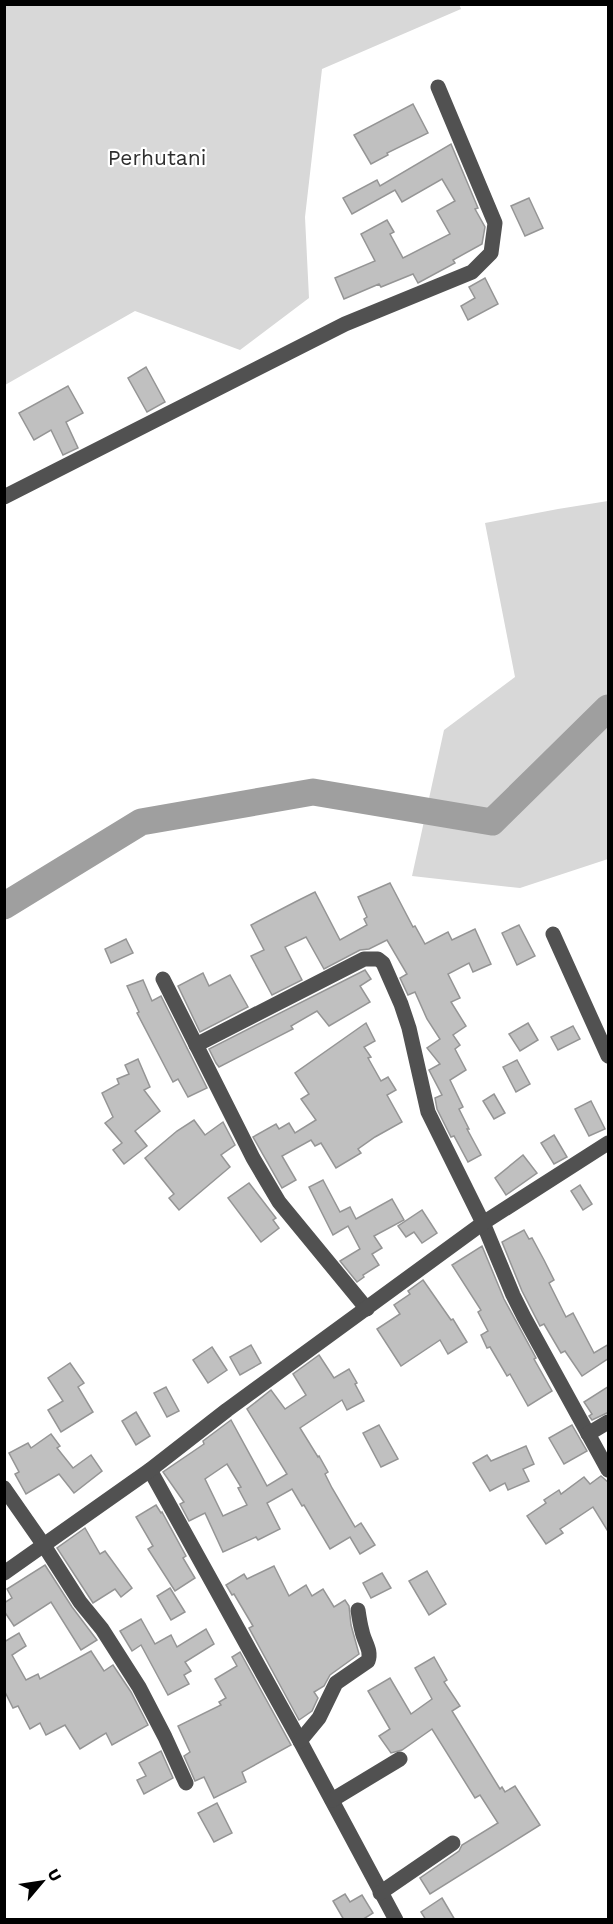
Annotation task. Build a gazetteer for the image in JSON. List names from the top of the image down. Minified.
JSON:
{"parks":["Perhutani"],"north":"top right"}
